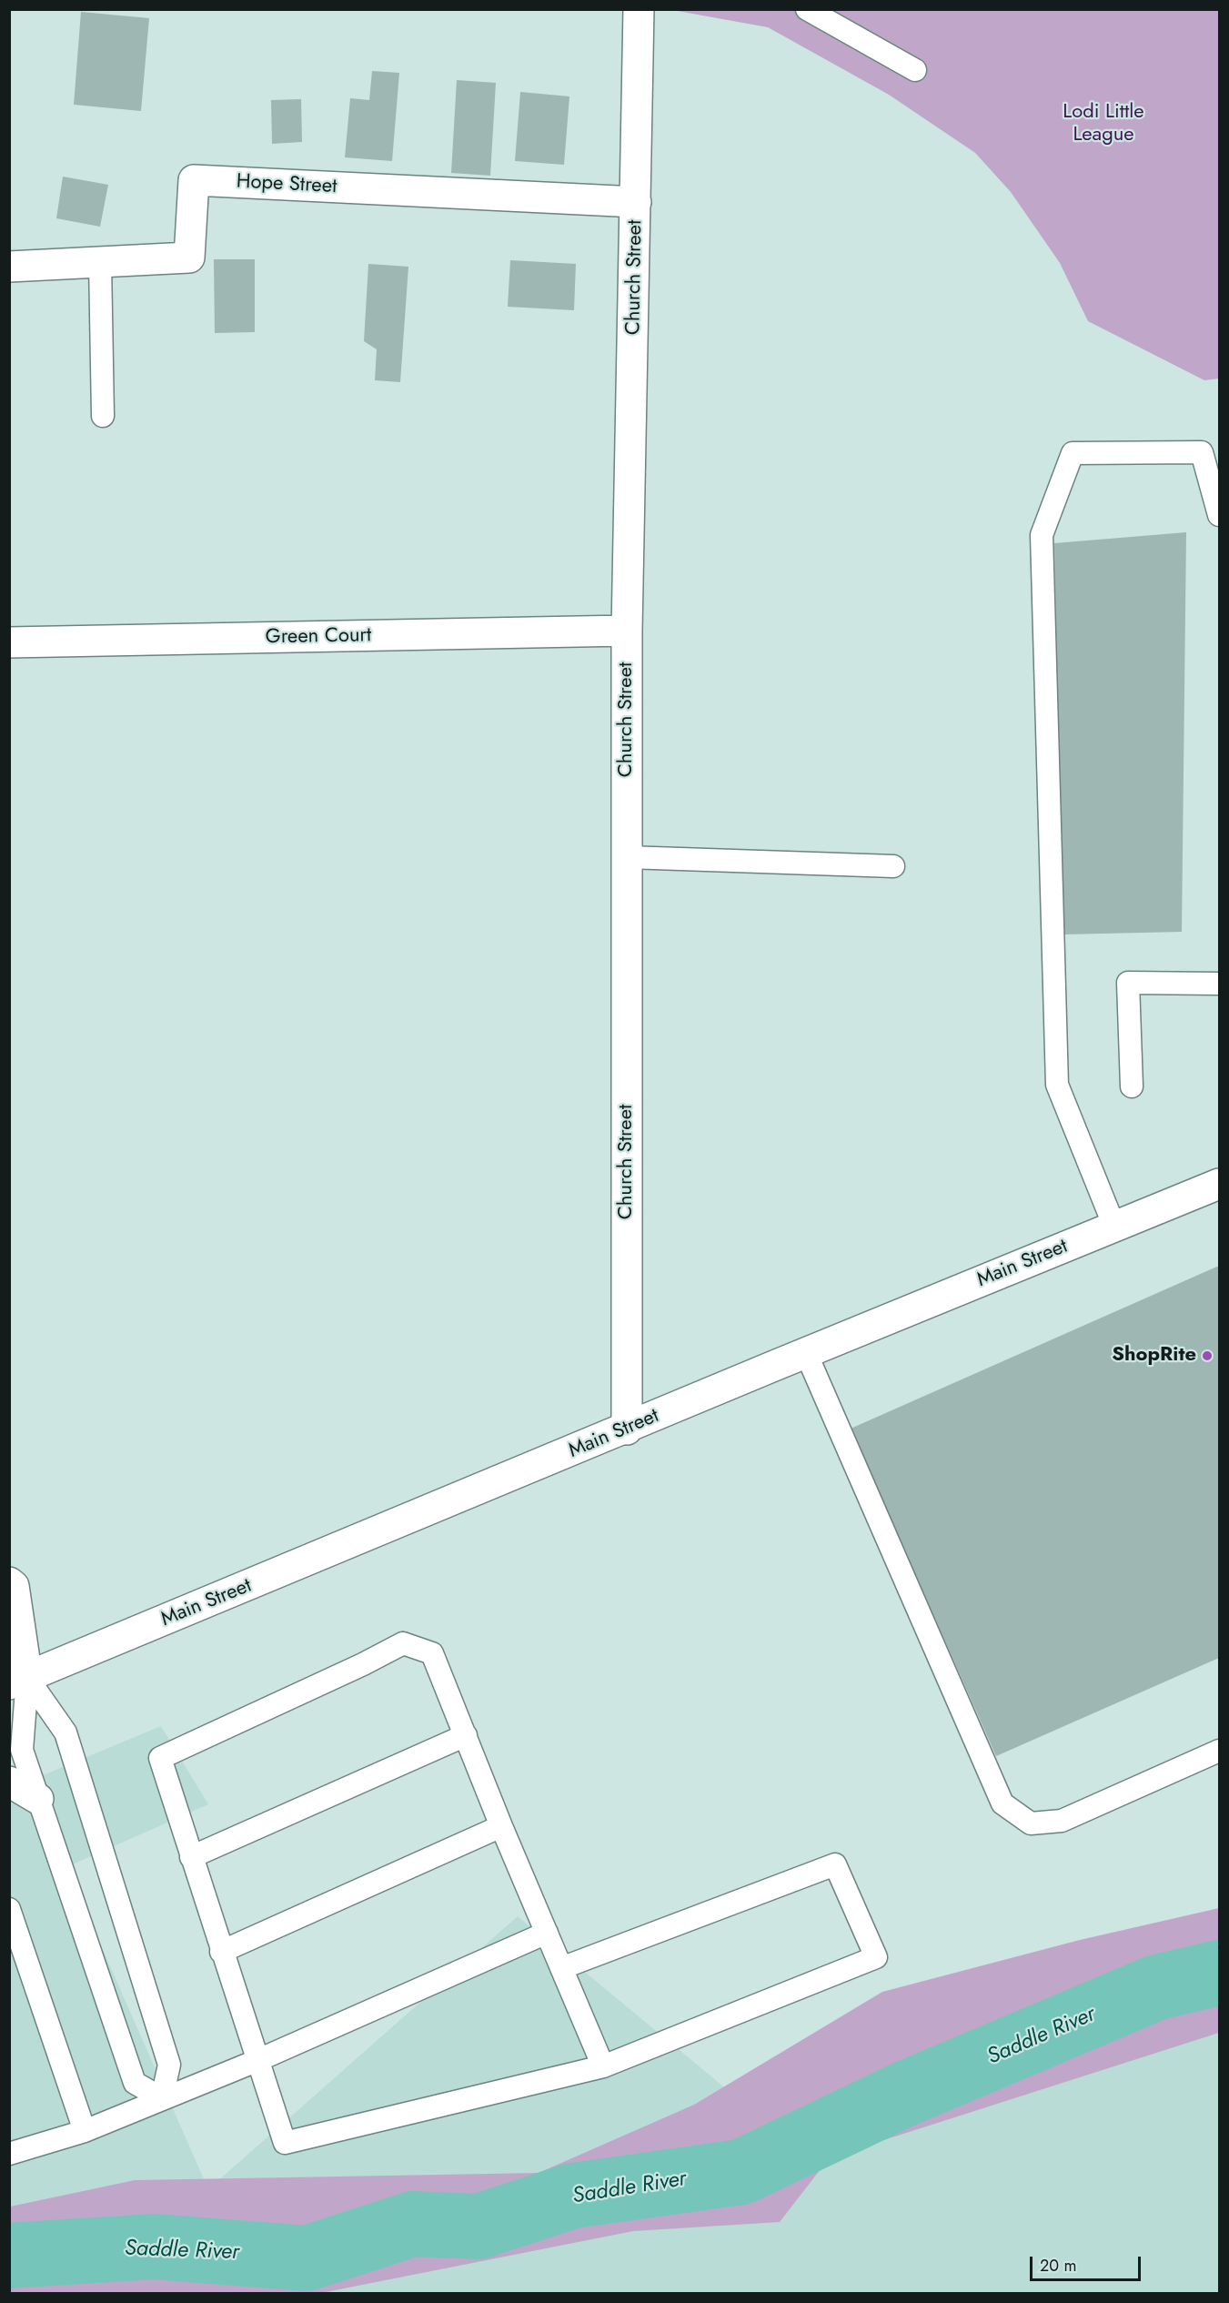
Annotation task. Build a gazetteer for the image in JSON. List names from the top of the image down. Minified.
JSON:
{"streets":{"main road":["Hope Street","Church Street","Green Court","Main Street"]},"crossings":[["Hope Street","Church Street"],["Church Street","Green Court"],["Church Street","Main Street"]],"water":["Saddle River"],"parks":["Lodi Little League"],"places":["ShopRite"],"scale_bar":"20 m"}
